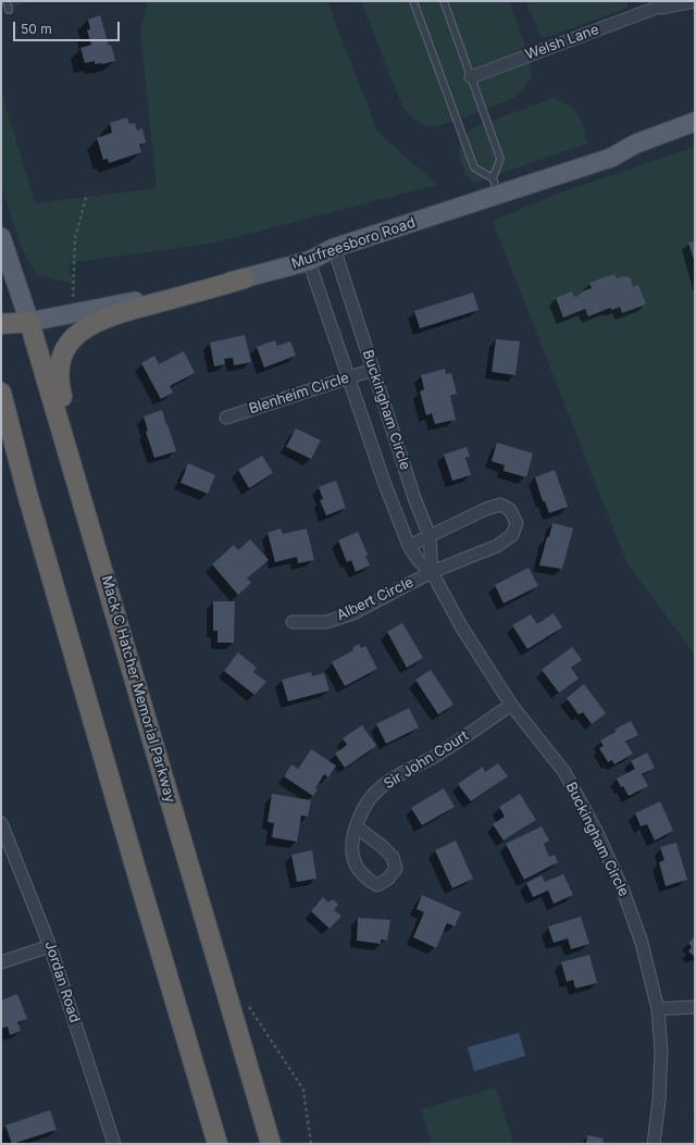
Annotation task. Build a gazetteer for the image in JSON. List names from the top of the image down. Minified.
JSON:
{"streets":{"highway":["Murfreesboro Road","Mack C Hatcher Memorial Parkway"],"street":["Welsh Lane","Blenheim Circle","Buckingham Circle","Albert Circle","Sir John Court","Jordan Road"]},"crossings":[["Murfreesboro Road","Buckingham Circle"],["Murfreesboro Road","Mack C Hatcher Memorial Parkway"],["Blenheim Circle","Buckingham Circle"],["Buckingham Circle","Albert Circle"],["Buckingham Circle","Sir John Court"]],"scale_bar":"50 m"}
